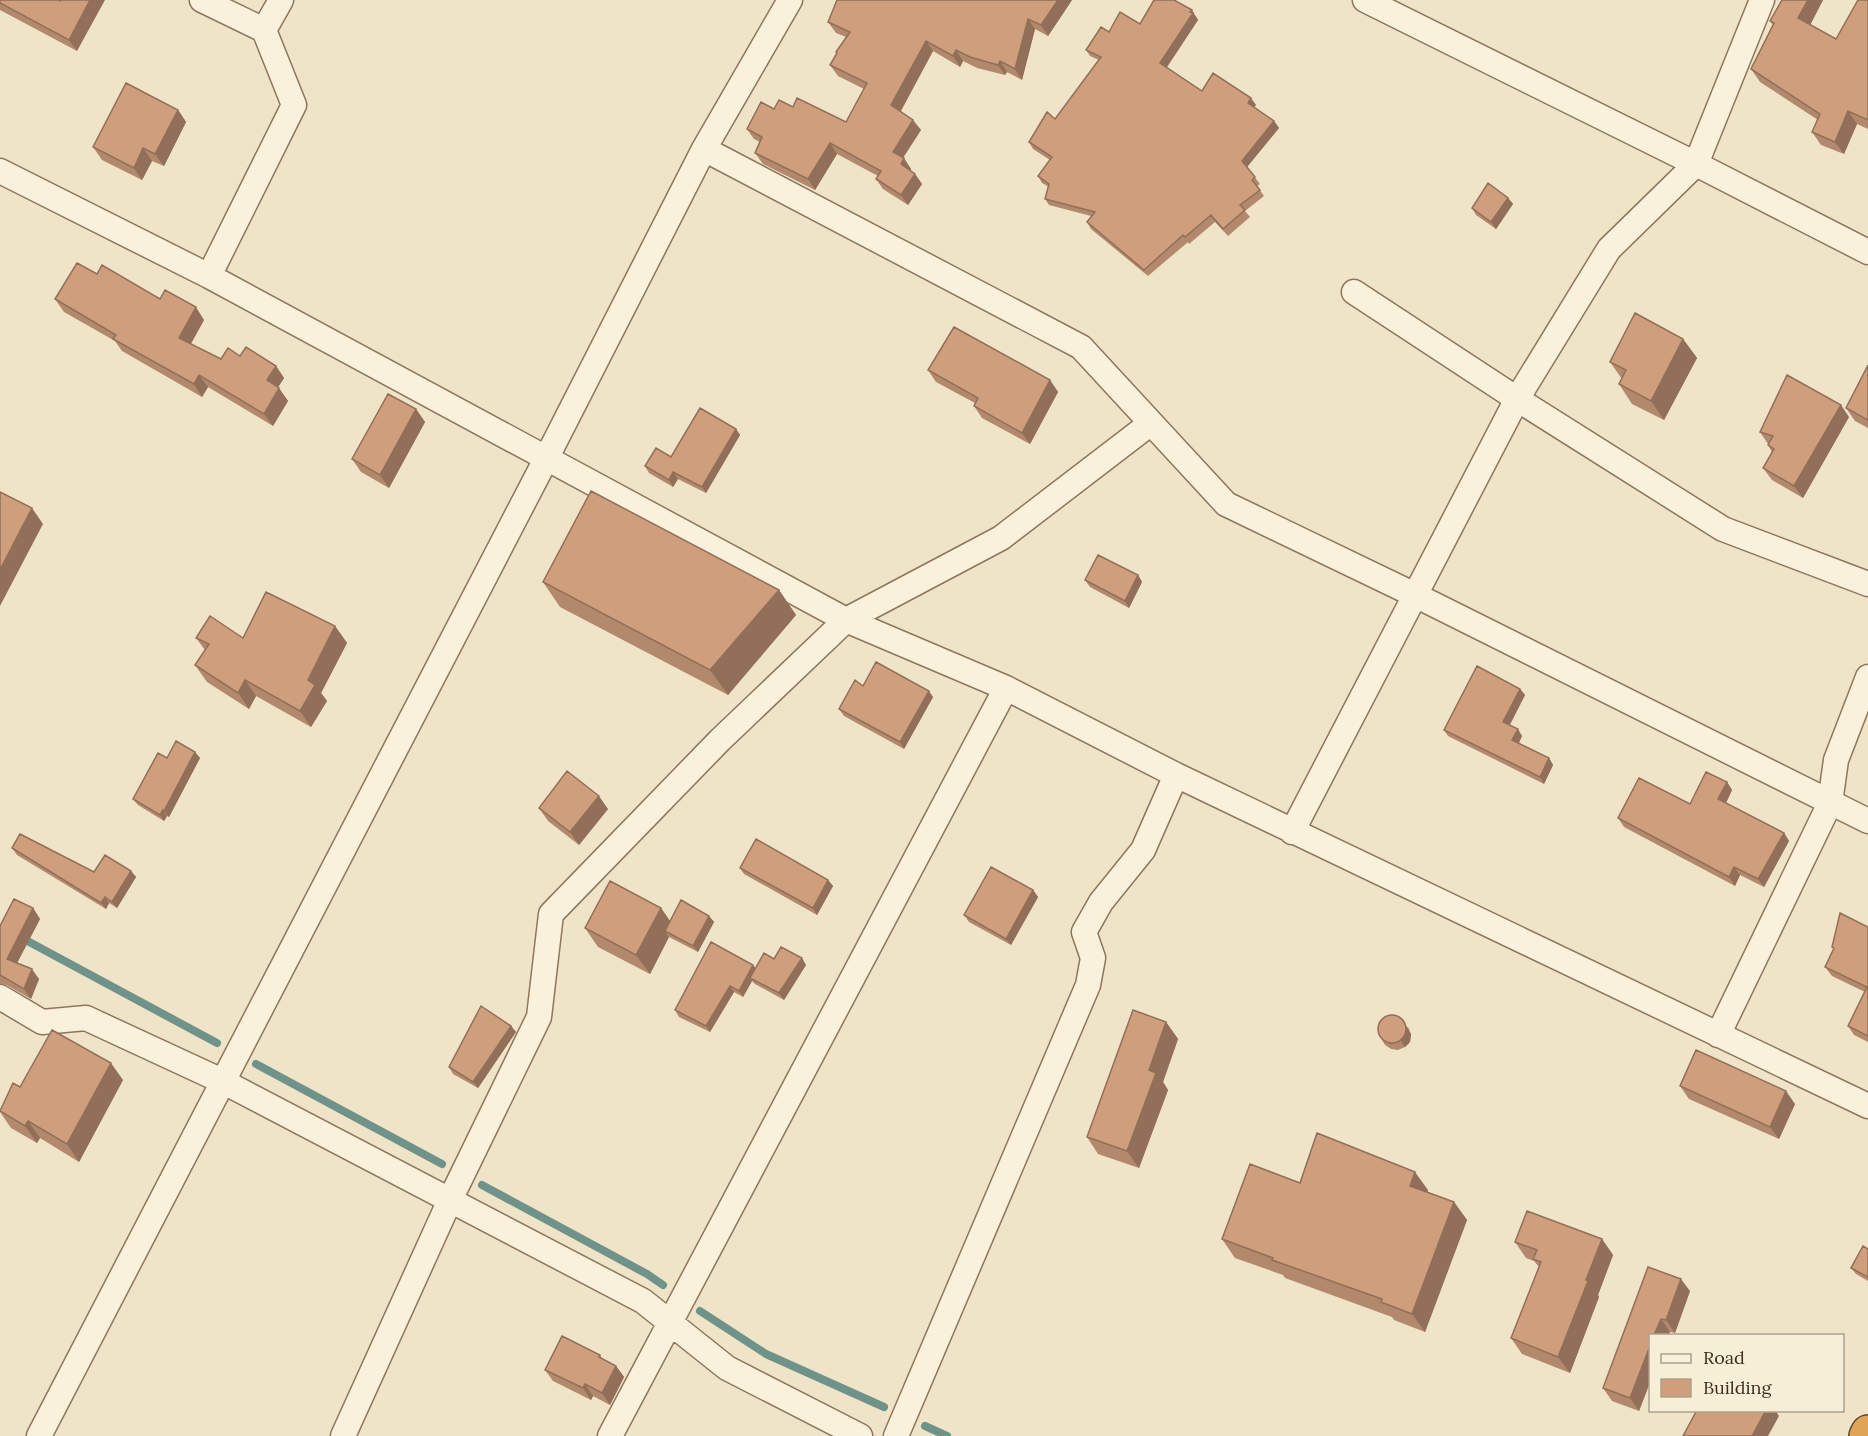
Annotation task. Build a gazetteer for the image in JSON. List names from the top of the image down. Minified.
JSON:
{"legend":["Road","Building"]}
